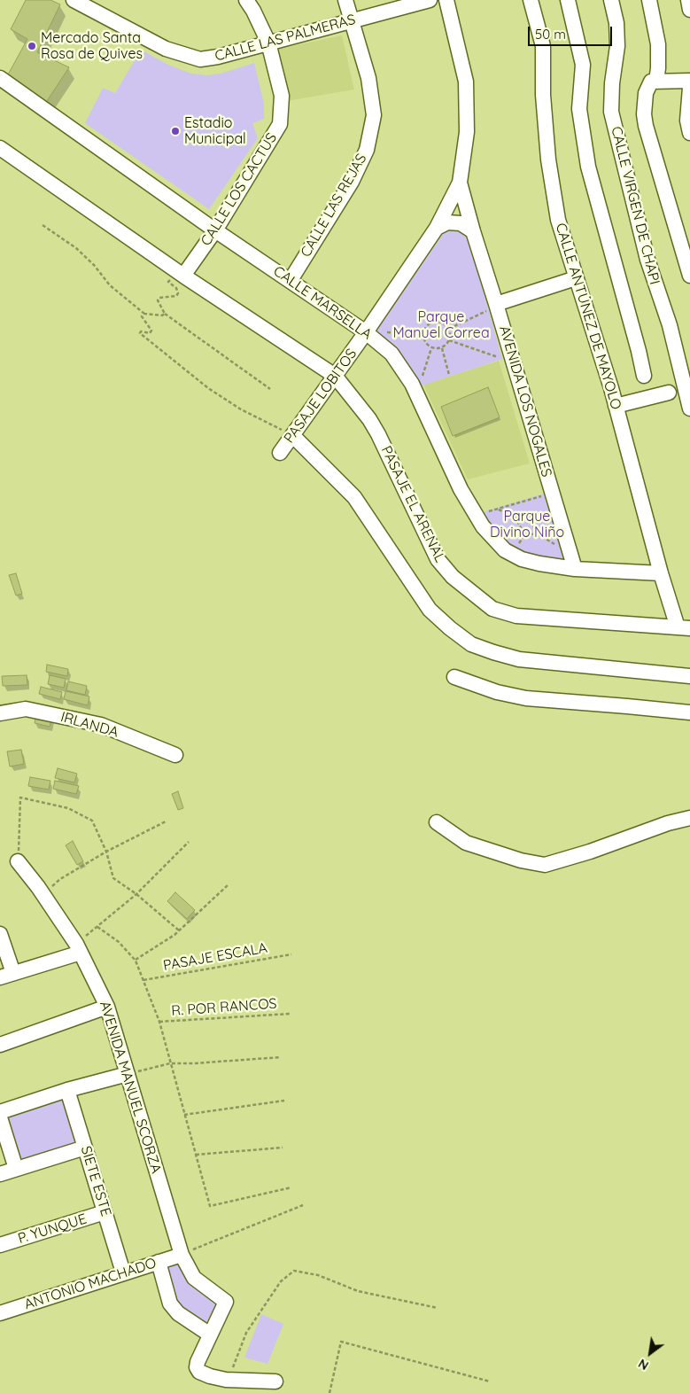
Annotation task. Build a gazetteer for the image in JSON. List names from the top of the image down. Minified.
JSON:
{"streets":{"street":["CALLE LAS PALMERAS","CALLE LOS CACTUS","CALLE LAS REJAS","CALLE VIRGEN DE CHAPI","CALLE MARSELLA","CALLE ANTÚNEZ DE MAYOLO","PASAJE LOBITOS","AVENIDA LOS NOGALES","PASAJE EL ARENAL","IRLANDA","AVENIDA MANUEL SCORZA","SIETE ESTE","P. YUNQUE","ANTONIO MACHADO"],"path":["PASAJE ESCALA","R. POR RANCOS"]},"crossings":[["CALLE LAS PALMERAS","CALLE LOS CACTUS"],["CALLE LAS PALMERAS","CALLE LAS REJAS"],["CALLE LOS CACTUS","CALLE MARSELLA"],["CALLE LOS CACTUS","PASAJE EL ARENAL"],["CALLE LAS REJAS","CALLE MARSELLA"],["CALLE MARSELLA","CALLE ANTÚNEZ DE MAYOLO"],["CALLE MARSELLA","PASAJE LOBITOS"],["CALLE MARSELLA","AVENIDA LOS NOGALES"],["CALLE ANTÚNEZ DE MAYOLO","PASAJE EL ARENAL"],["PASAJE LOBITOS","AVENIDA LOS NOGALES"],["PASAJE LOBITOS","PASAJE EL ARENAL"],["AVENIDA MANUEL SCORZA","ANTONIO MACHADO"],["SIETE ESTE","P. YUNQUE"],["SIETE ESTE","ANTONIO MACHADO"]],"parks":["Parque Manuel Correa","Parque Divino Niño"],"places":["Mercado Santa Rosa de Quives","Estadio Municipal"],"scale_bar":"50 m","north":"bottom left"}
